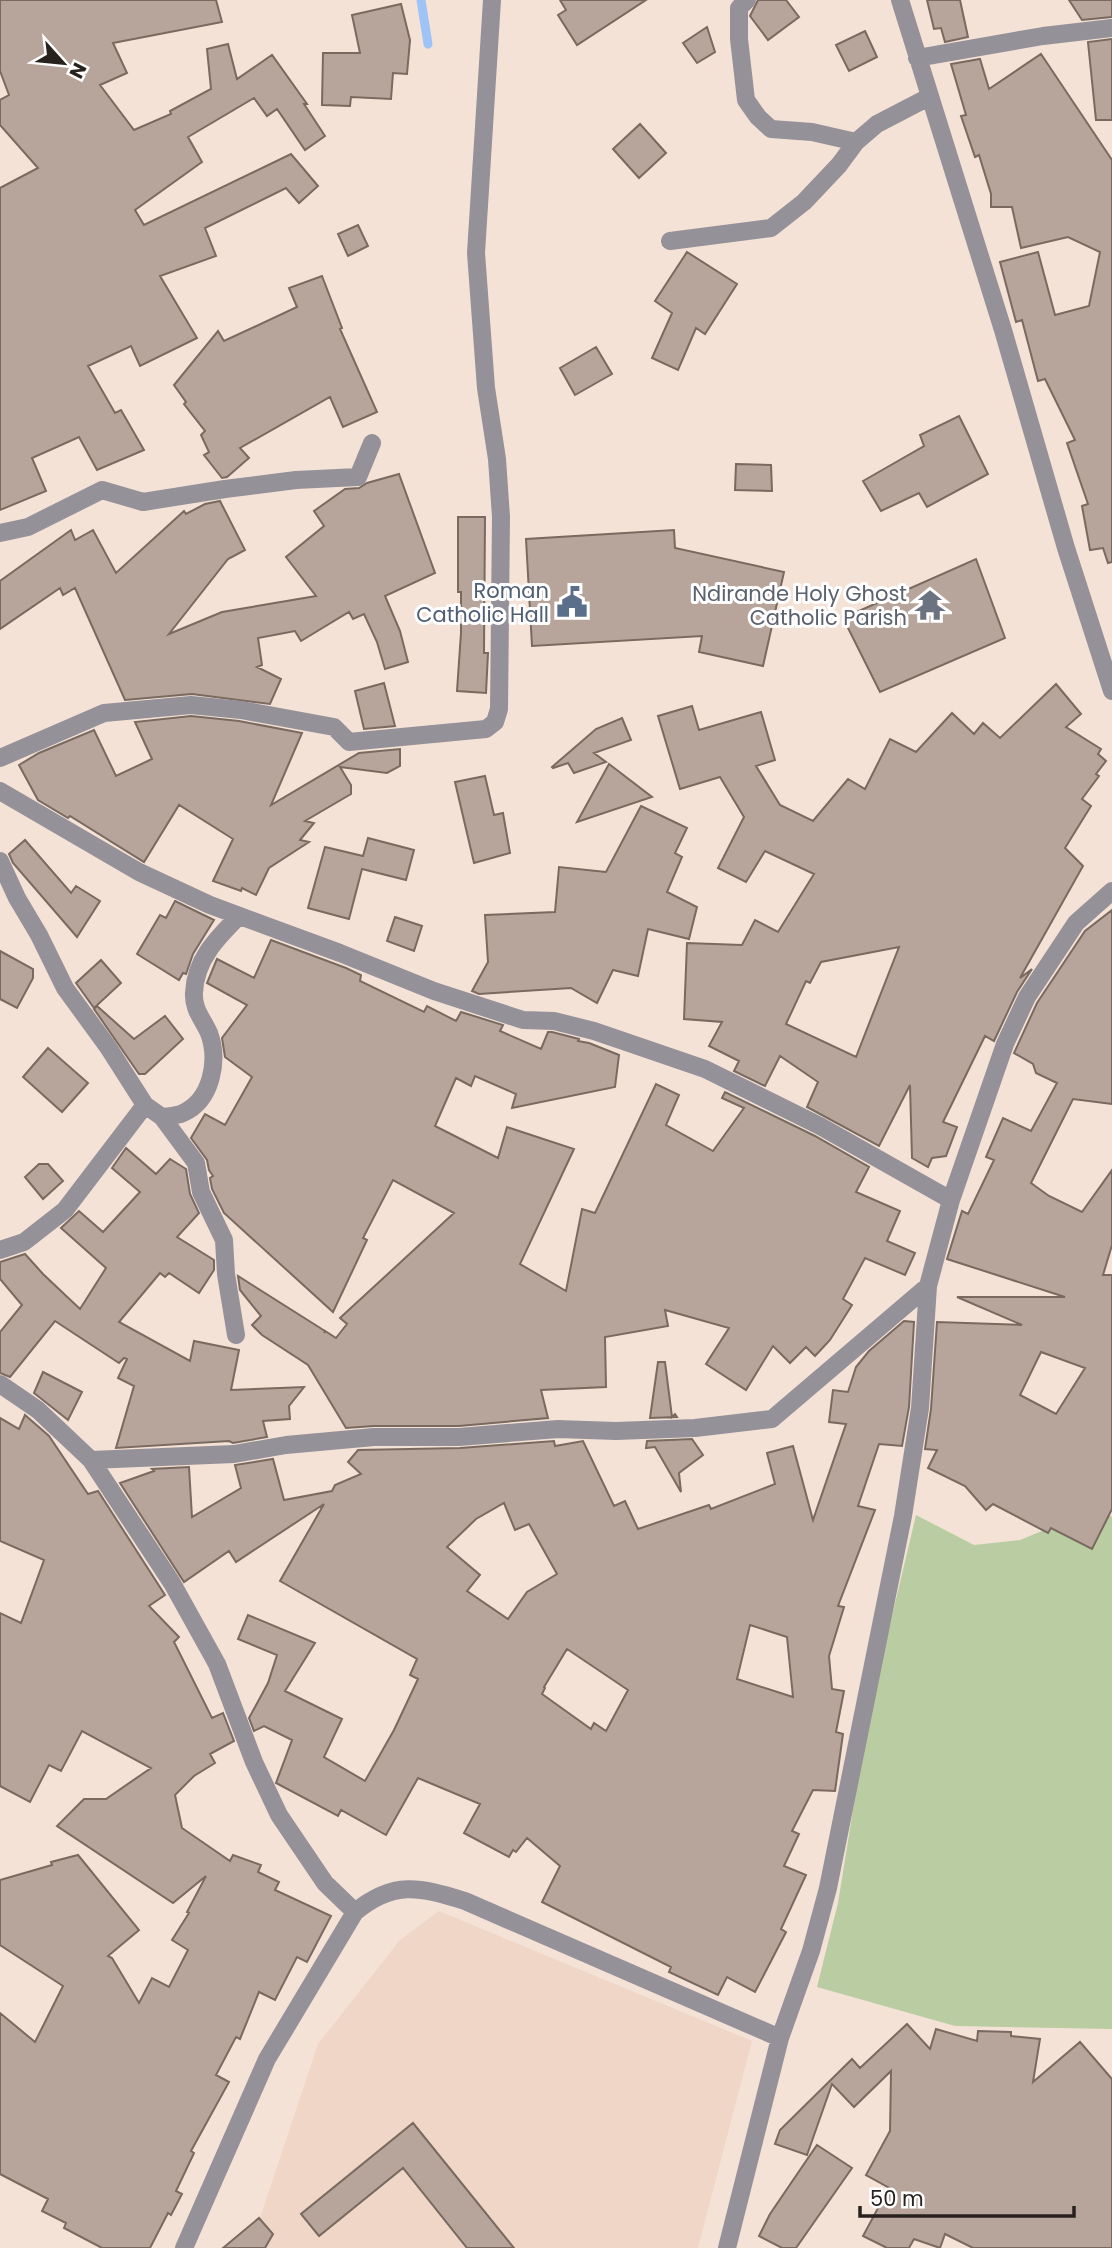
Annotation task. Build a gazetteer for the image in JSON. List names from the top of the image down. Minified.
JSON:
{"places":{"public building":["Roman Catholic Hall"],"temple":["Ndirande Holy Ghost Catholic Parish"]},"scale_bar":"50 m","north":"bottom right"}
